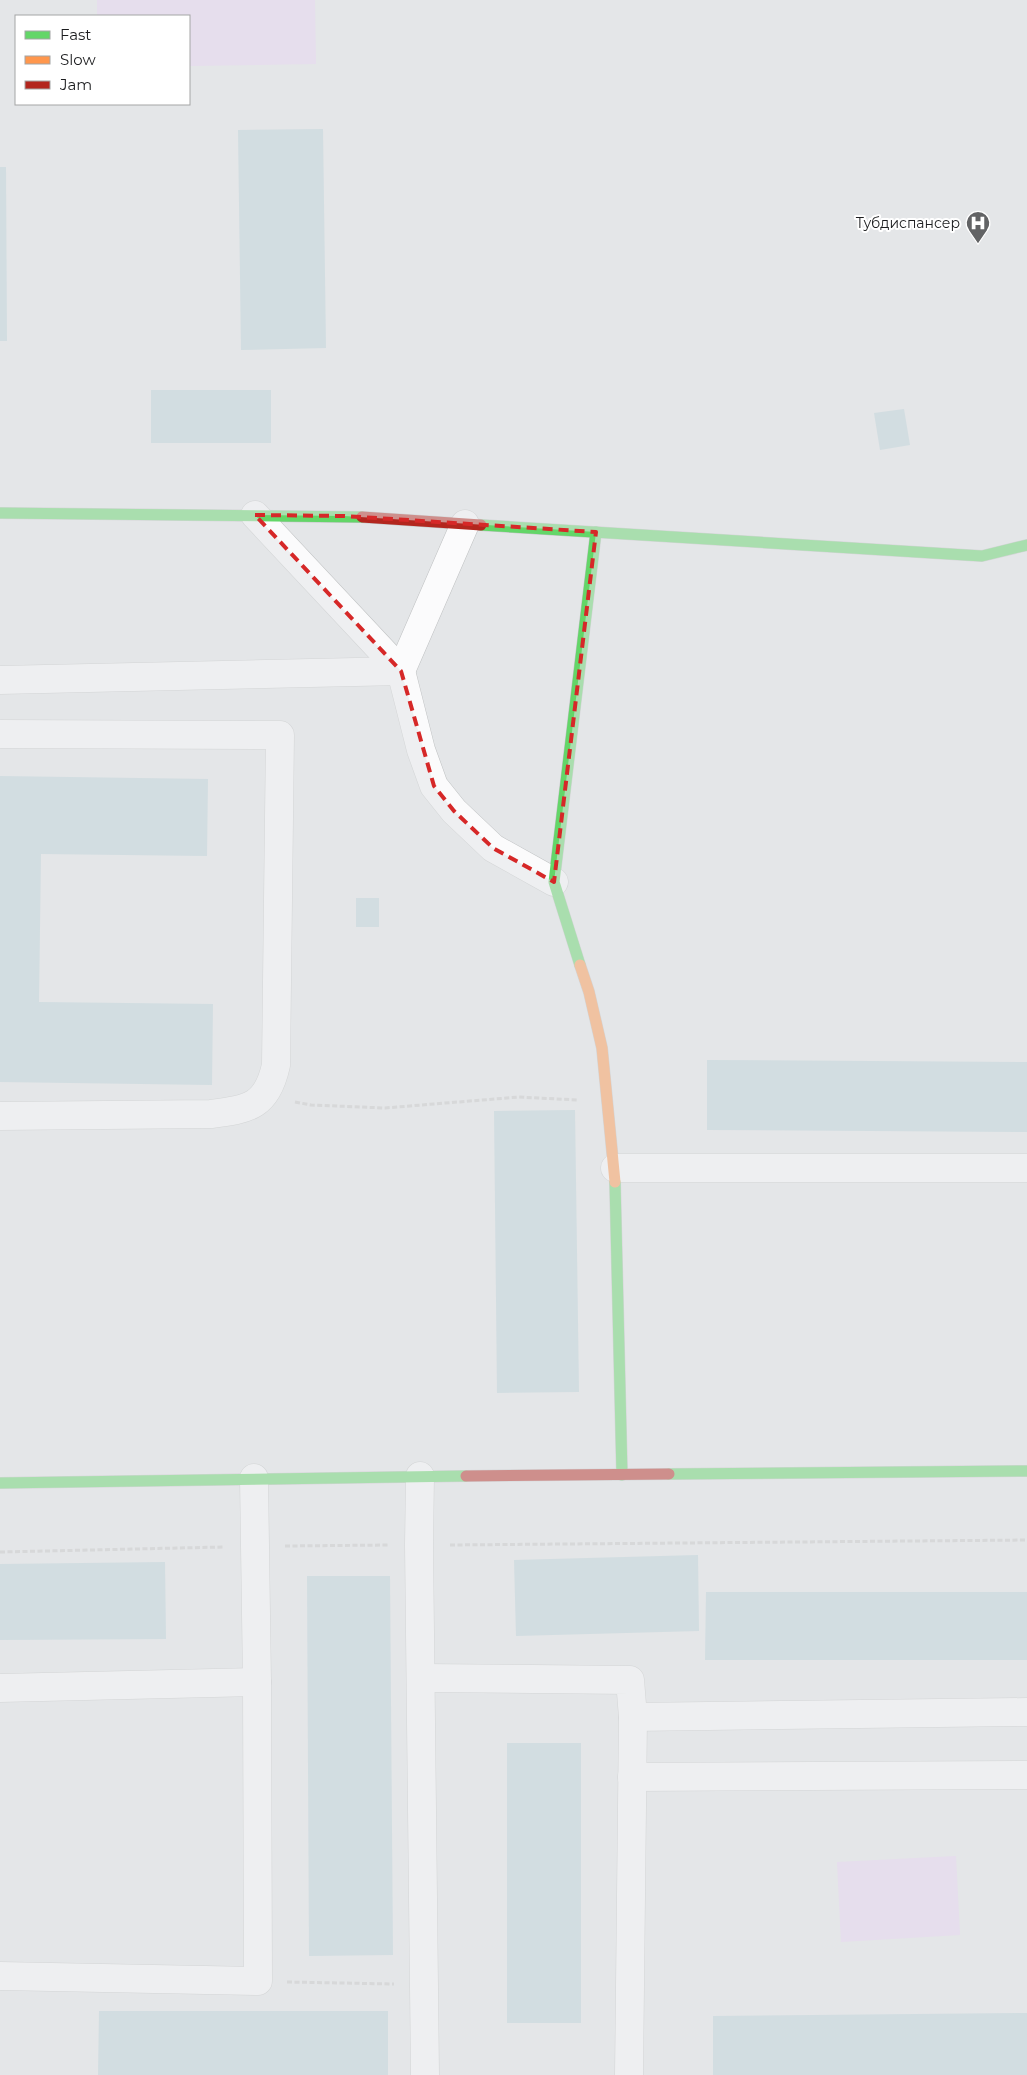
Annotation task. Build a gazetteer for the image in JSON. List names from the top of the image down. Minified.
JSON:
{"places":{"hospital":["Тубдиспансер"]},"legend":["Fast","Slow","Jam"]}
